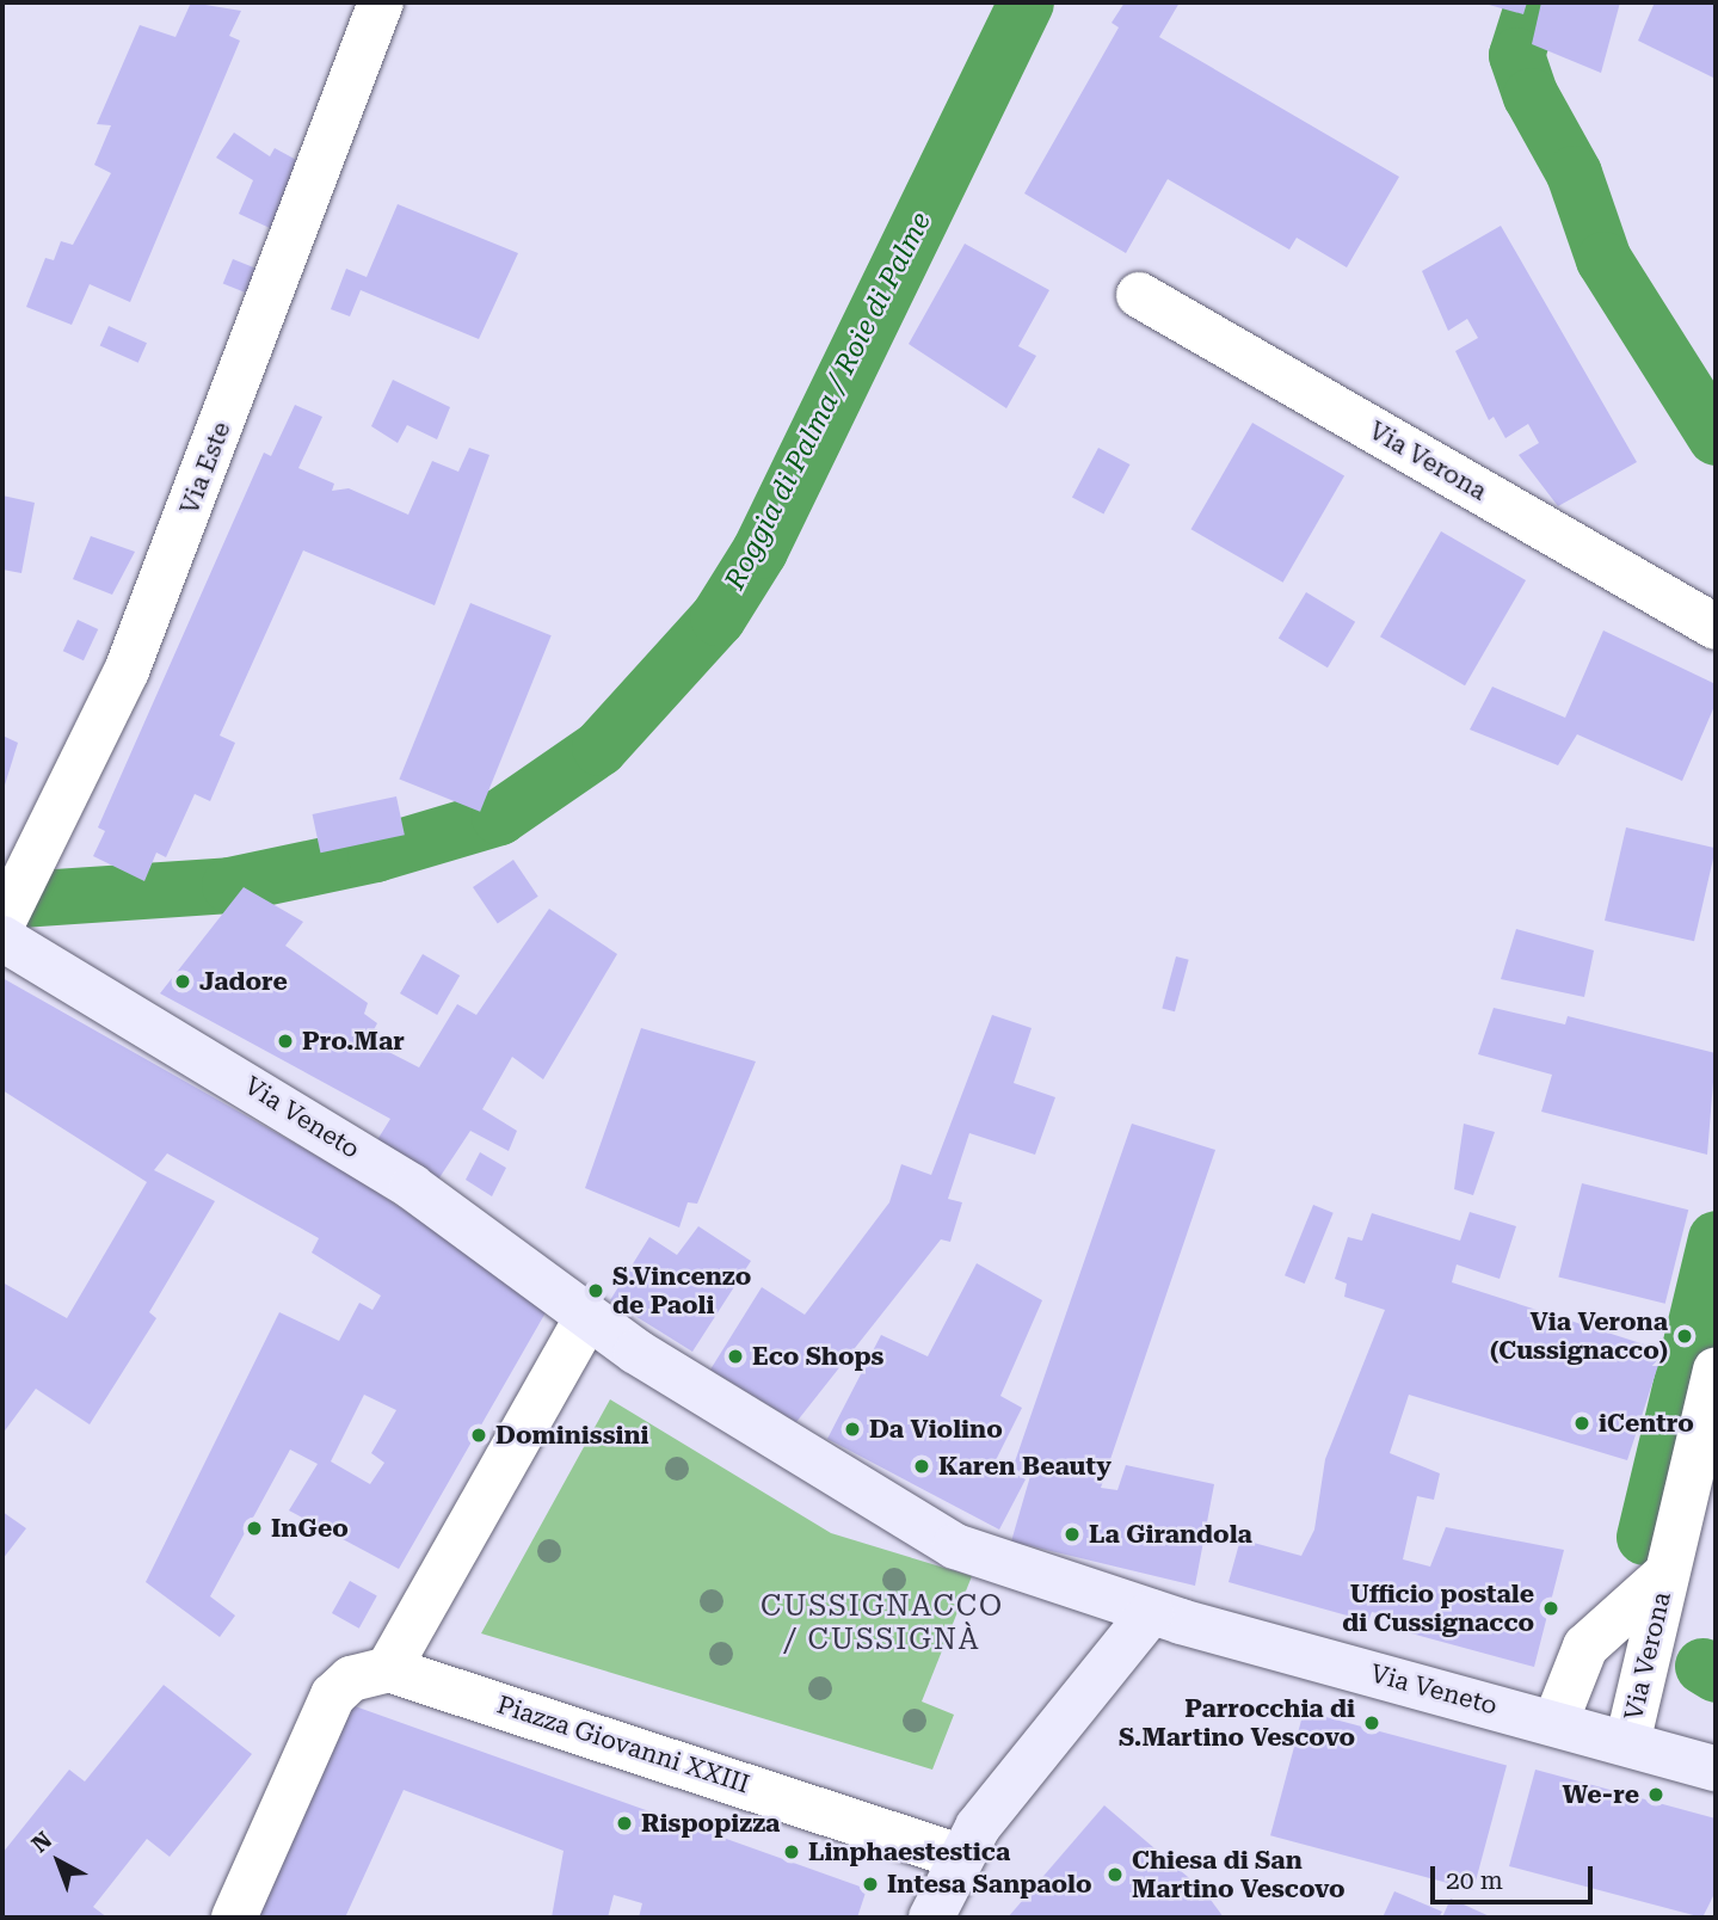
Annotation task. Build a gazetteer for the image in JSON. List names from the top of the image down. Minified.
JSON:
{"streets":{"street":["Via Verona","Via Este","Via Veneto","Piazza Giovanni XXIII"]},"crossings":[["Via Verona","Via Veneto"],["Via Este","Via Veneto"]],"districts":["CUSSIGNACCO / CUSSIGNÀ"],"water":["Roggia di Palma / Roie di Palme"],"places":["Jadore","Pro.Mar","S.Vincenzo de Paoli","Via Verona (Cussignacco)","Eco Shops","iCentro","Da Violino","Dominissini","Karen Beauty","InGeo","La Girandola","Ufficio postale di Cussignacco","Parrocchia di S.Martino Vescovo","We-re","Rispopizza","Linphaestestica","Chiesa di San Martino Vescovo","Intesa Sanpaolo"],"scale_bar":"20 m","north":"top left"}
